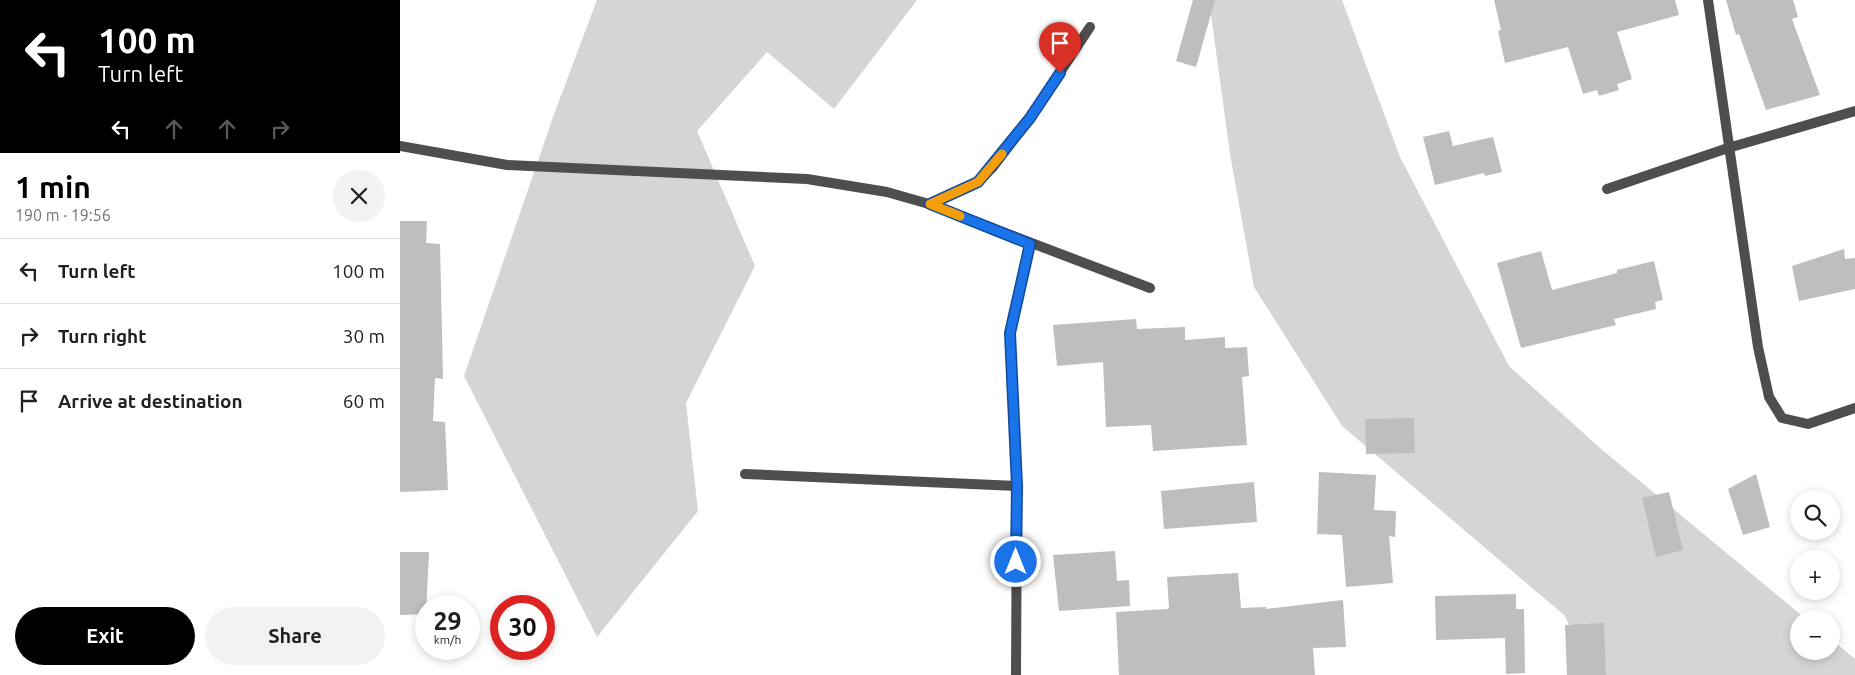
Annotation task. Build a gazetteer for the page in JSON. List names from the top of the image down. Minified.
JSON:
{"page":{"turn":["100 m","Turn left"],"heading":["1 min","190 m · 19:56"],"list":[{"name":"Turn left","value":"100 m"},{"name":"Turn right","value":"30 m"},{"name":"Arrive at destination","value":"60 m"}],"map_buttons":["+","−"],"speed":"29 km/h","limit":"30","buttons":["Exit","Share"]}}
